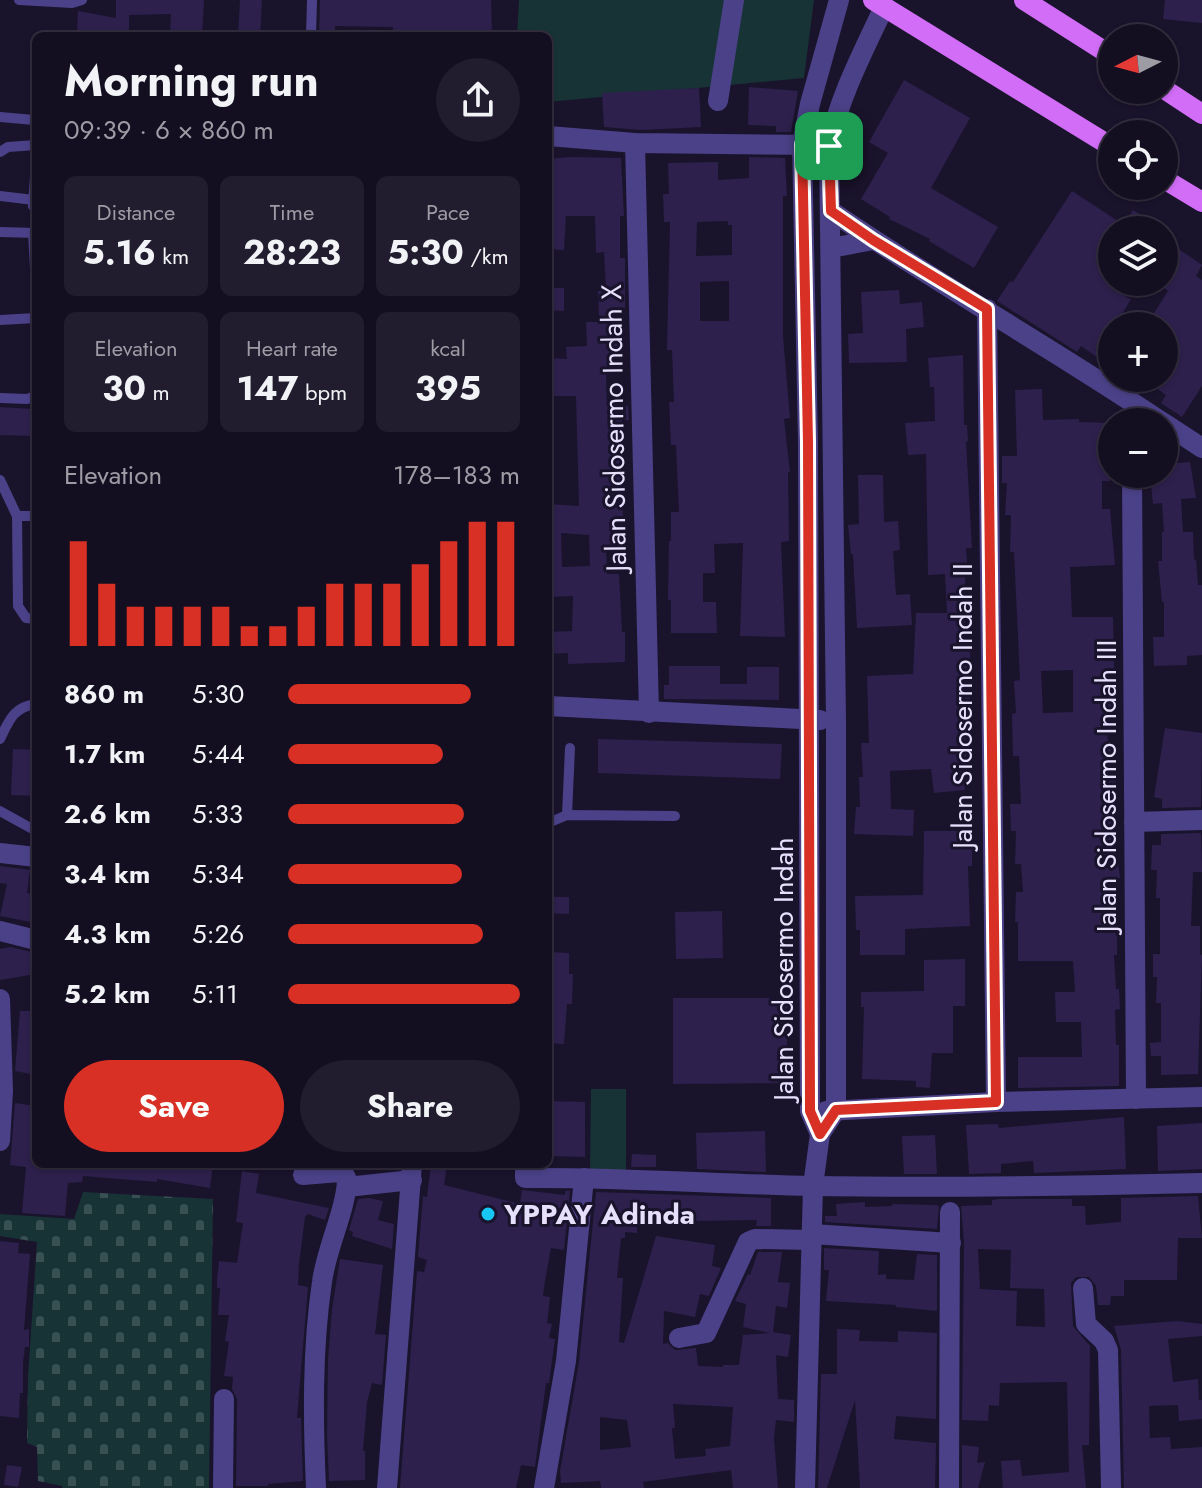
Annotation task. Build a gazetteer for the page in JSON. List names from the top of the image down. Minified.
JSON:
{"streets":{"street":["Jalan Sidosermo Indah X","Jalan Sidosermo Indah II","Jalan Sidosermo Indah III","Jalan Sidosermo Indah"]},"places":["YPPAY Adinda"],"north":"left","page":{"map_buttons":["+","−"],"heading":["Morning run","09:39 · 6 × 860 m"],"stats":[["Distance","5.16 km"],["Time","28:23"],["Pace","5:30 /km"],["Elevation","30 m"],["Heart rate","147 bpm"],["kcal","395"]],"chart":["Elevation","178–183 m"],"list":[{"name":"860 m","note":"5:30"},{"name":"1.7 km","note":"5:44"},{"name":"2.6 km","note":"5:33"},{"name":"3.4 km","note":"5:34"},{"name":"4.3 km","note":"5:26"},{"name":"5.2 km","note":"5:11"}],"buttons":["Save","Share"]}}
